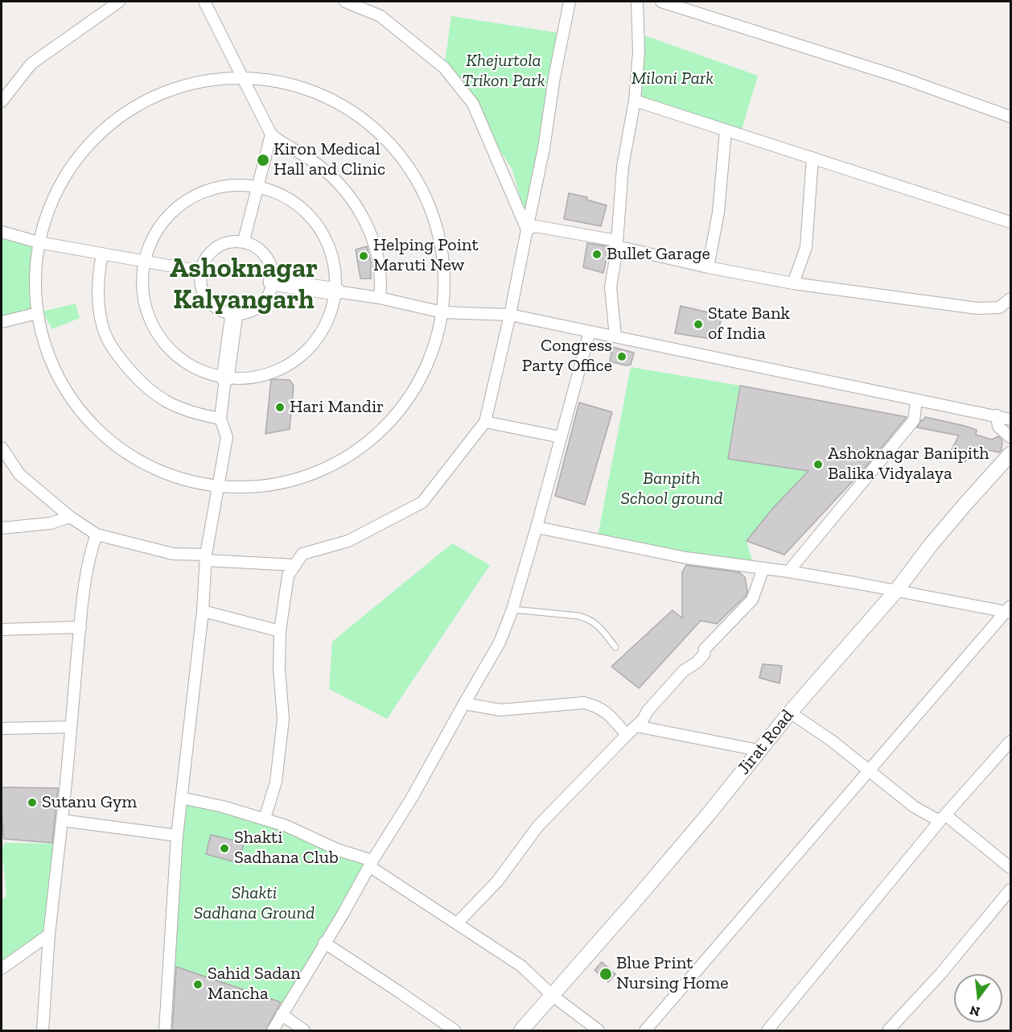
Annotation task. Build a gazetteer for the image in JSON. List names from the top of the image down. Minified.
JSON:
{"streets":{"main road":["Jirat Road"]},"districts":["Ashoknagar Kalyangarh"],"parks":["Khejurtola Trikon Park","Miloni Park","Banpith School ground","Shakti Sadhana Ground"],"places":["Kiron Medical Hall and Clinic","Bullet Garage","Helping Point Maruti New","State Bank of India","Congress Party Office","Hari Mandir","Ashoknagar Banipith Balika Vidyalaya","Sutanu Gym","Shakti Sadhana Club","Blue Print Nursing Home","Sahid Sadan Mancha"],"north":"bottom"}
